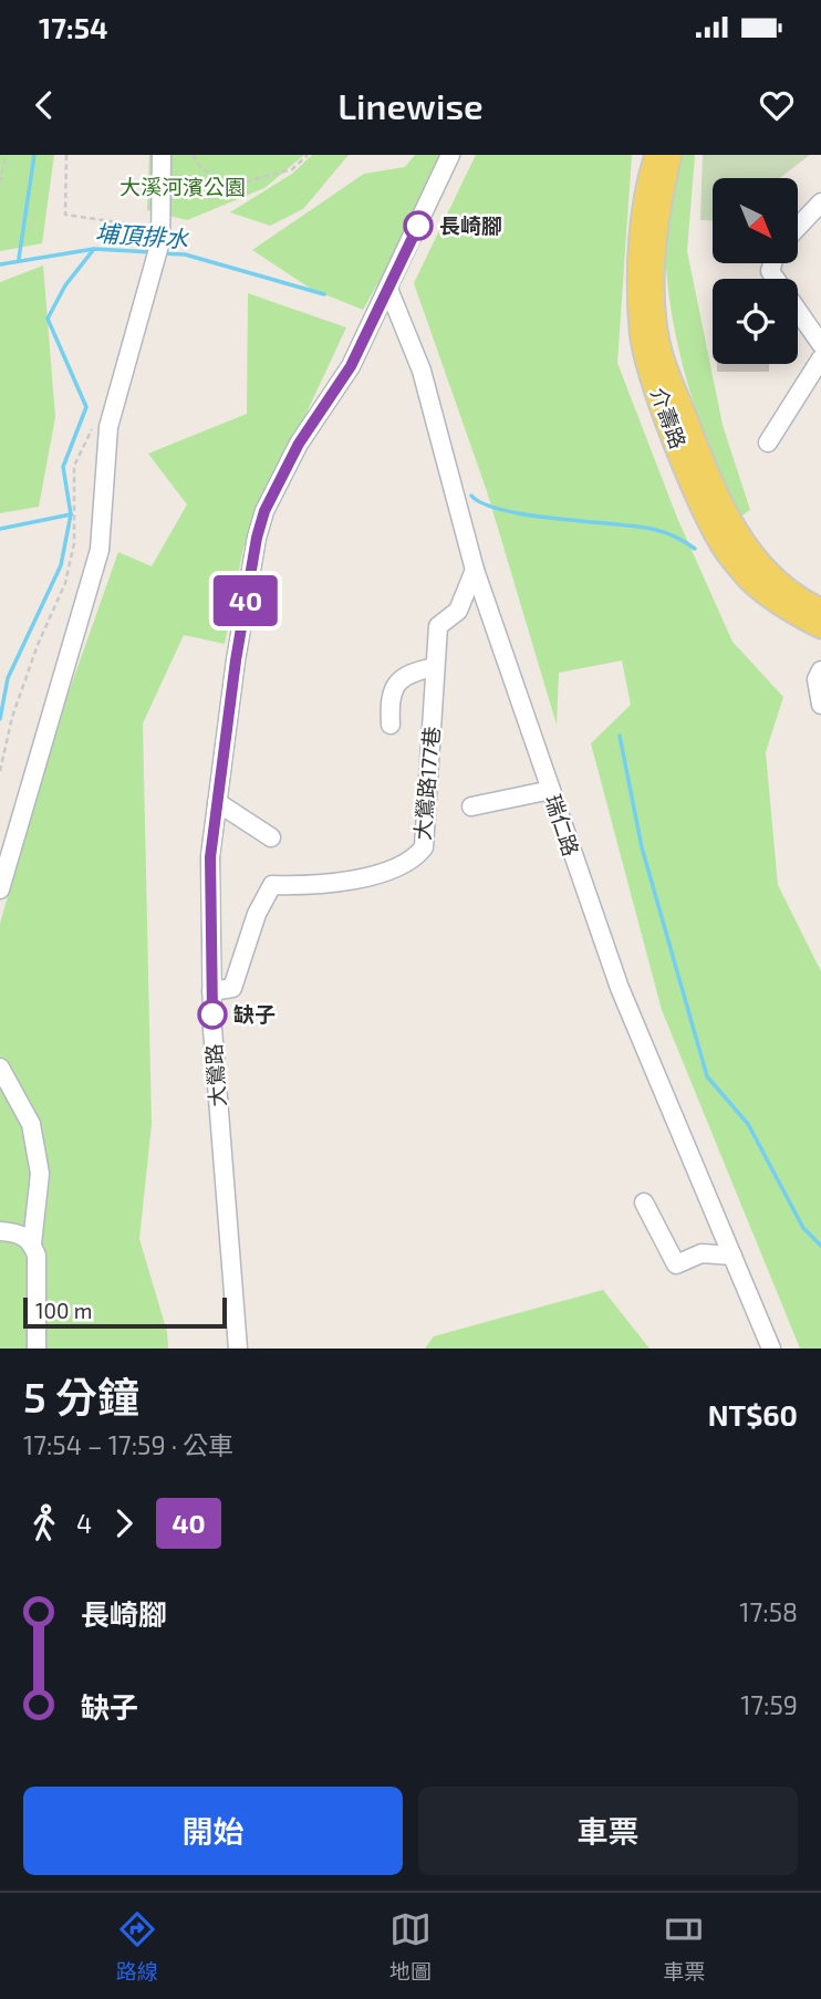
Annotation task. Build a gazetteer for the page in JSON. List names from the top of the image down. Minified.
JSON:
{"streets":{"main road":["介壽路"],"street":["大鶯路177巷","瑞仁路","大鶯路"]},"crossings":[["大鶯路177巷","瑞仁路"],["大鶯路177巷","大鶯路"],["瑞仁路","大鶯路"]],"water":["埔頂排水"],"parks":["大溪河濱公園"],"places":["長崎腳","缺子"],"lines":["bus line 40"],"scale_bar":"100 m","north":"bottom right","page":{"status":"17:54","header":"Linewise","on_map":"40","scale":"100 m","heading":["5 分鐘","17:54 – 17:59 · 公車","NT$60"],"legs":["4","40"],"list":[{"name":"長崎腳","value":"17:58"},{"name":"缺子","value":"17:59"}],"buttons":["開始","車票"],"tabs":["路線","地圖","車票"]}}
